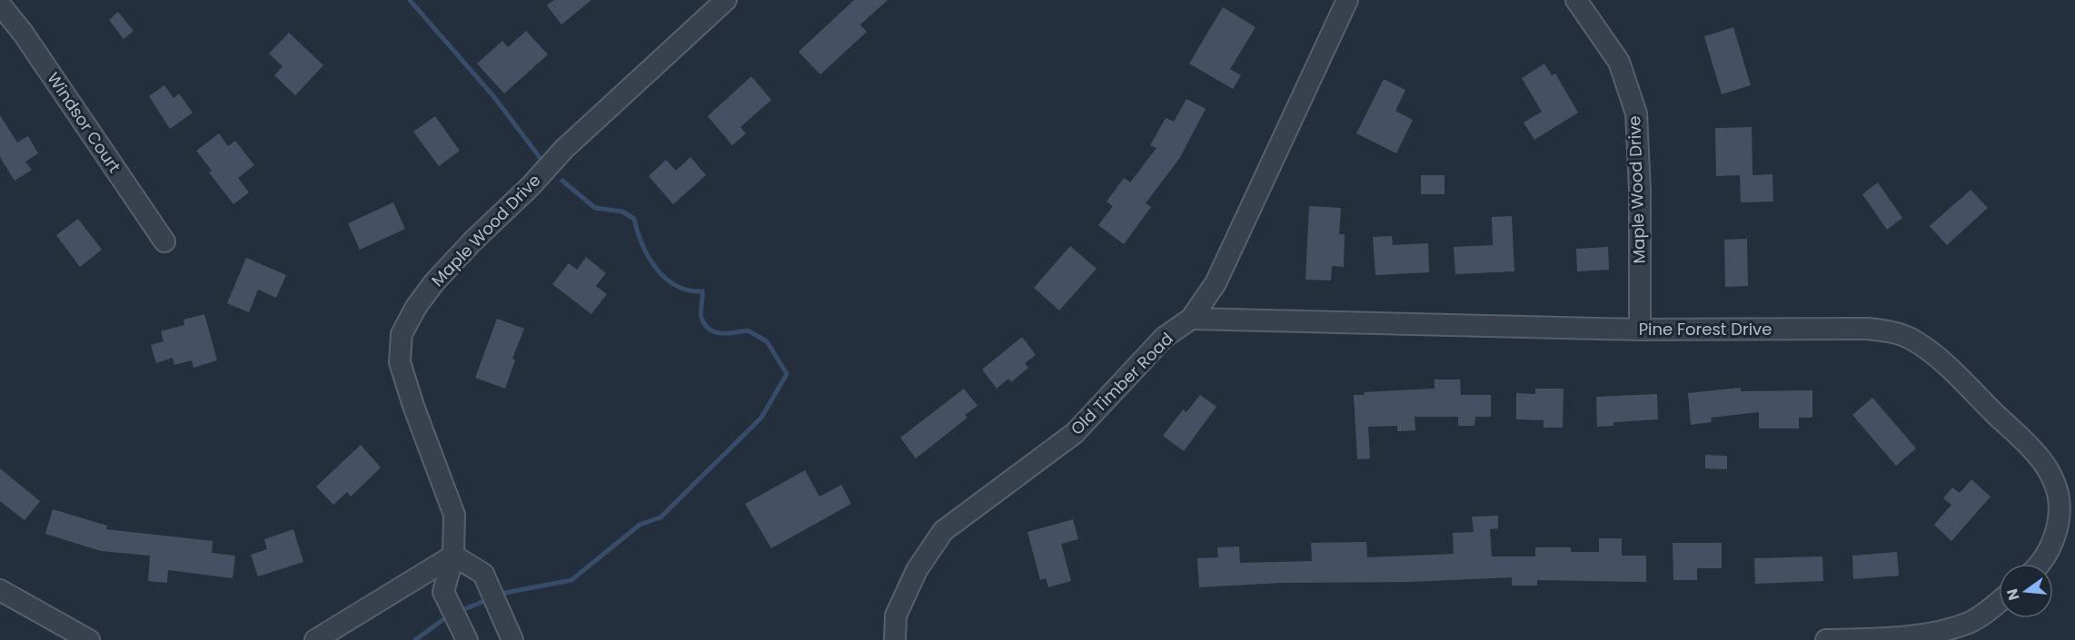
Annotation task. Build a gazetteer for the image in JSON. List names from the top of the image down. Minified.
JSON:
{"streets":{"street":["Windsor Court","Maple Wood Drive","Pine Forest Drive","Old Timber Road"]},"crossings":[["Maple Wood Drive","Pine Forest Drive"],["Pine Forest Drive","Old Timber Road"]],"north":"left"}
